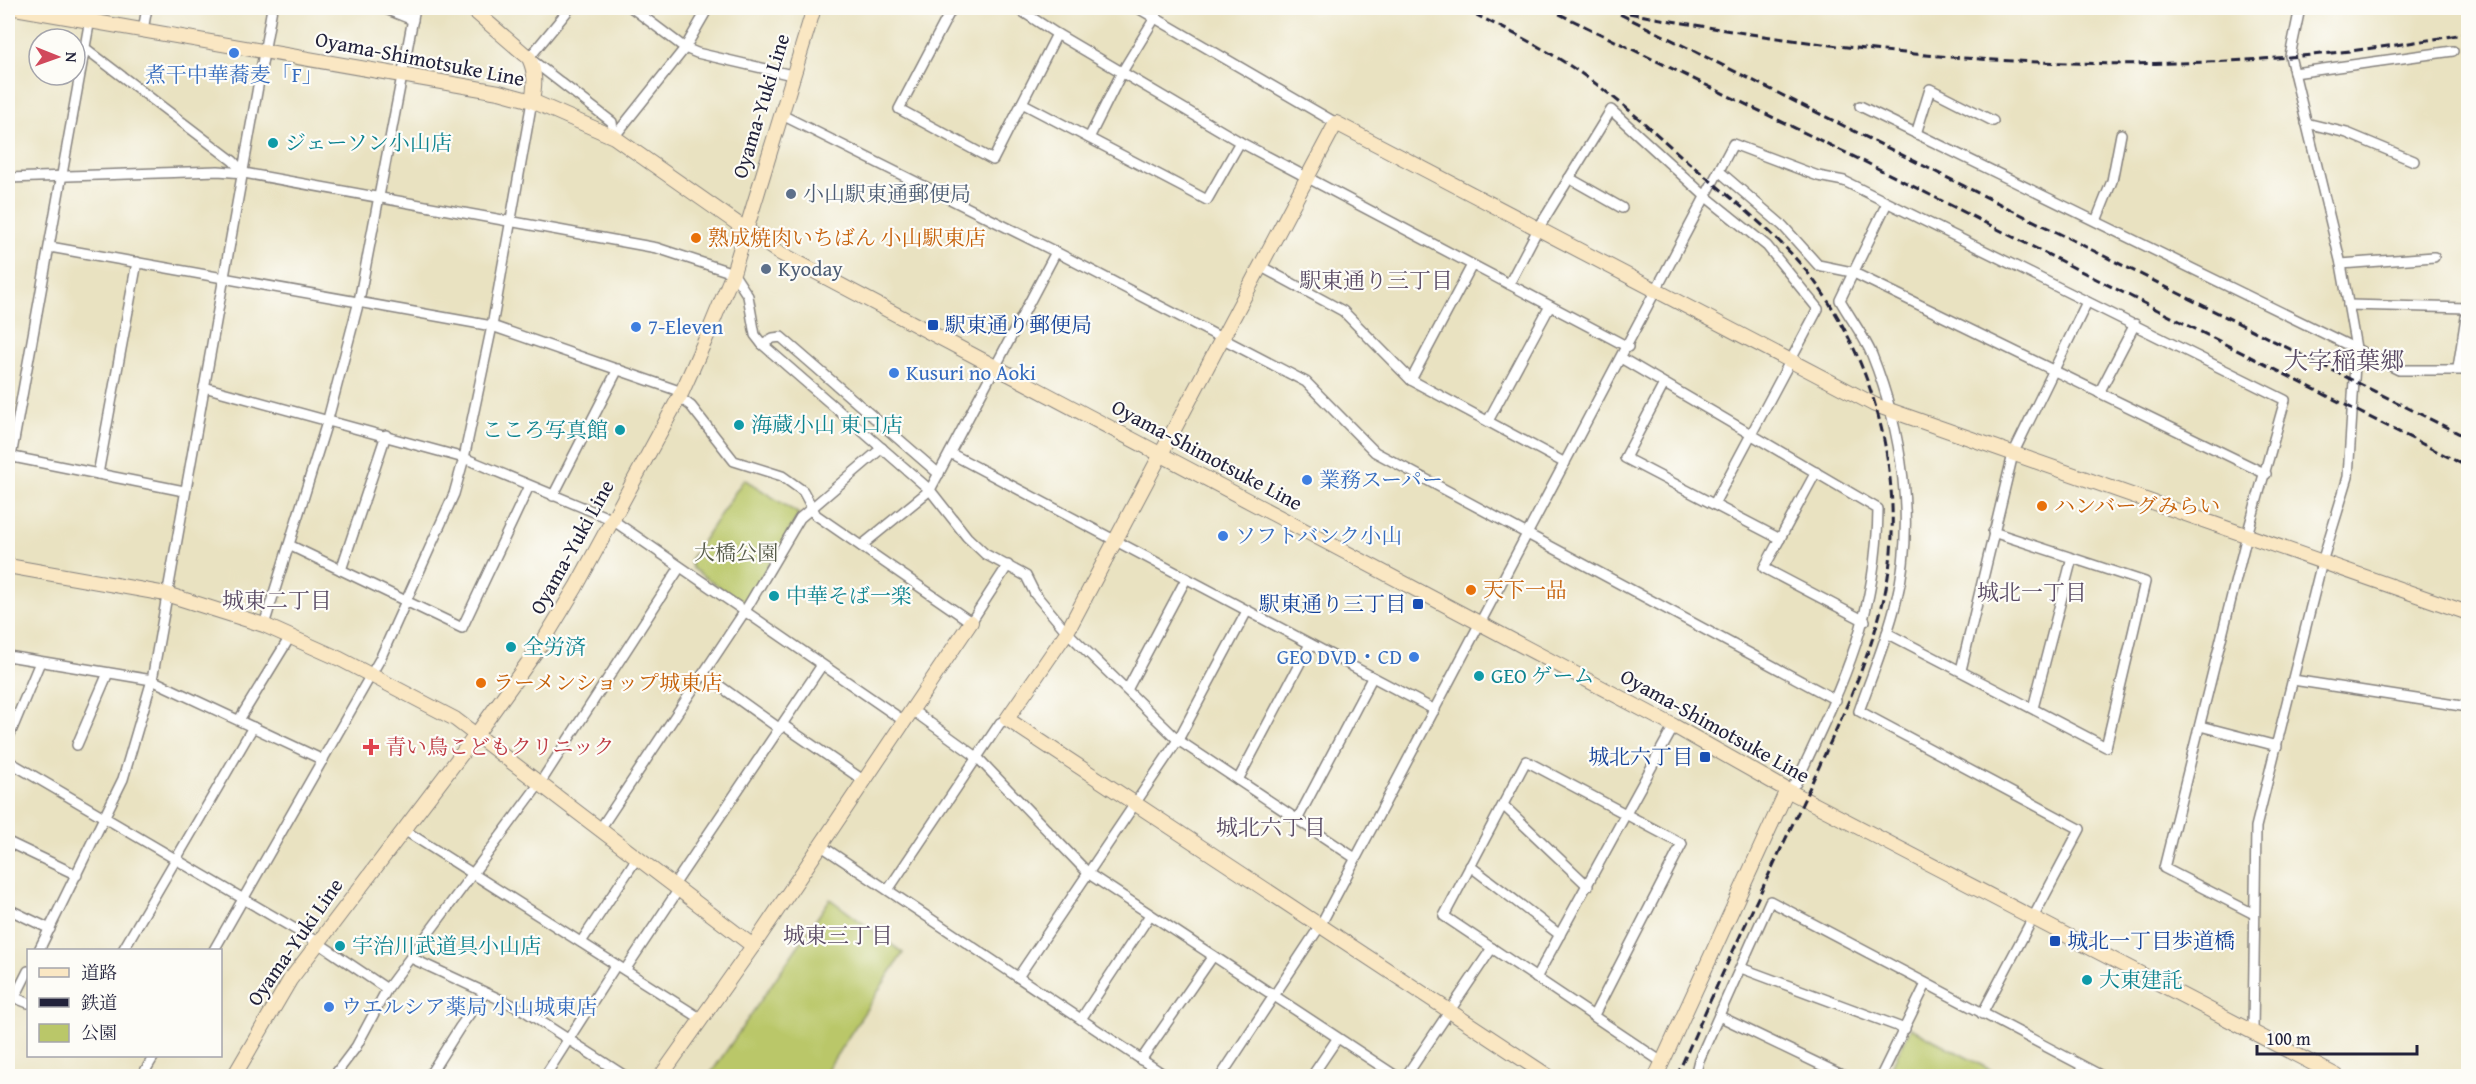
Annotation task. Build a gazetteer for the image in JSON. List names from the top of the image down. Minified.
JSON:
{"streets":{"street":["Oyama-Shimotsuke Line","Oyama-Yuki Line"]},"crossings":[["Oyama-Shimotsuke Line","Oyama-Yuki Line"]],"districts":["駅東通り三丁目","大字稲葉郷","城北一丁目","城東二丁目","城北六丁目","城東三丁目"],"parks":["大橋公園"],"places":{"other":["煮干中華蕎麦「F」","ジェーソン小山店","小山駅東通郵便局","熟成焼肉いちばん 小山駅東店","Kyoday","7-Eleven","Kusuri no Aoki","海蔵小山 東口店","こころ写真館","業務スーパー","ハンバーグみらい","ソフトバンク小山","天下一品","中華そば一楽","全労済","GEO DVD・CD","GEO ゲーム","ラーメンショップ城東店","宇治川武道具小山店","大東建託","ウエルシア薬局 小山城東店"],"transit":["駅東通り郵便局","駅東通り三丁目","城北六丁目","城北一丁目歩道橋"],"health":["青い鳥こどもクリニック"]},"legend":["道路","鉄道","公園"],"scale_bar":"100 m","north":"right"}
